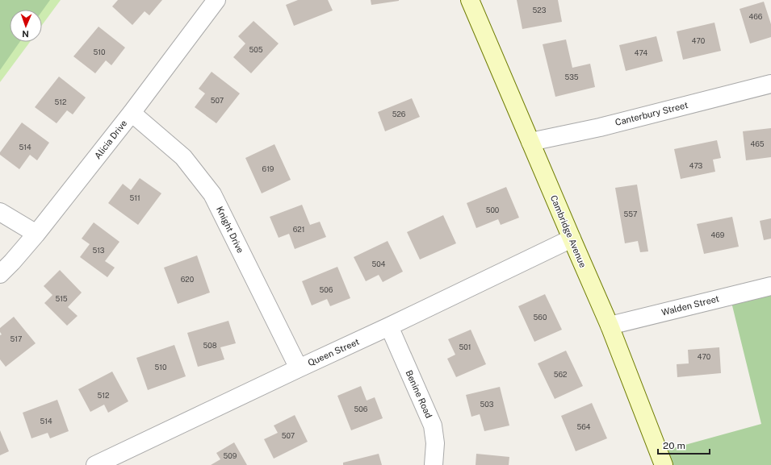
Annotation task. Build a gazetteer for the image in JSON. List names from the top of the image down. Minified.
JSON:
{"streets":{"street":["Canterbury Street","Alicia Drive","Knight Drive","Cambridge Avenue","Walden Street","Queen Street","Benine Road"]},"crossings":[["Canterbury Street","Cambridge Avenue"],["Alicia Drive","Knight Drive"],["Knight Drive","Queen Street"],["Cambridge Avenue","Walden Street"],["Cambridge Avenue","Queen Street"],["Queen Street","Benine Road"]],"house_numbers":["523","466","470","505","510","474","535","507","512","526","465","514","473","619","511","500","557","621","469","513","504","620","506","515","560","517","508","501","470","510","562","512","503","506","514","564","507","509"],"scale_bar":"20 m","north":"bottom"}
